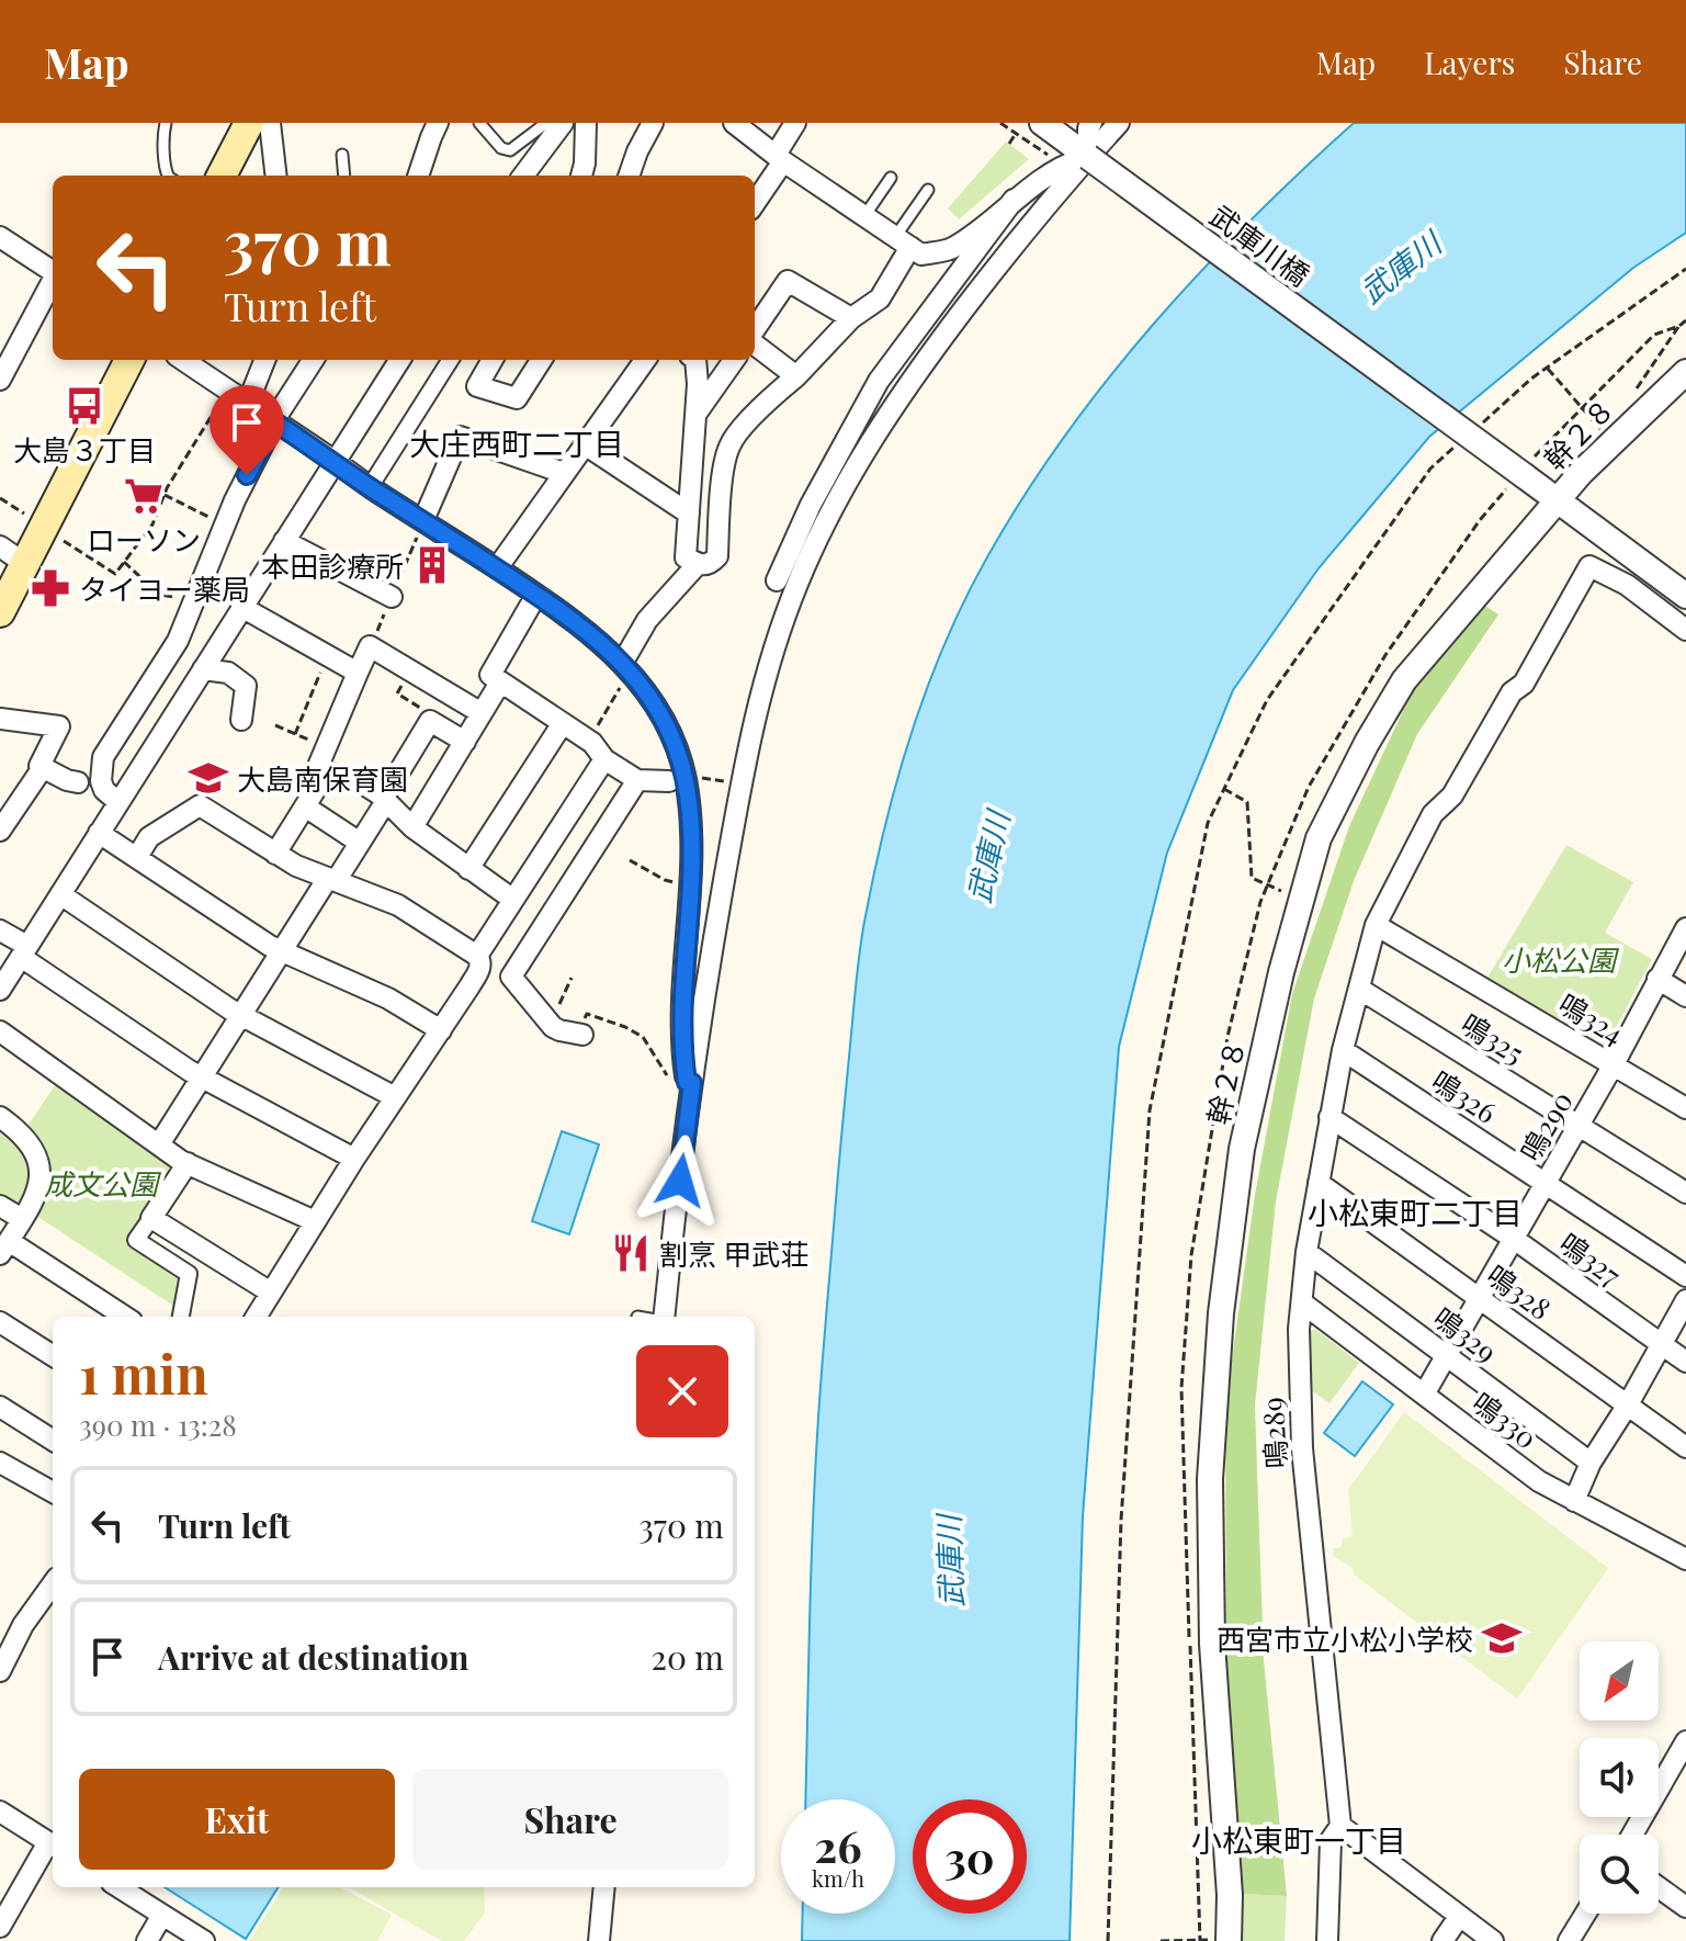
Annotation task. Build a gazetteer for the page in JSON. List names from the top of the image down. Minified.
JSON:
{"streets":{"street":["武庫川橋","幹２８","鳴324","鳴325","鳴326","鳴290","鳴327","鳴328","鳴329","鳴330","鳴289"]},"crossings":[["武庫川橋","幹２８"],["鳴324","鳴290"],["鳴324","鳴289"],["鳴325","鳴290"],["鳴325","鳴289"],["鳴326","鳴290"],["鳴326","鳴289"],["鳴290","鳴327"],["鳴290","鳴328"],["鳴290","鳴329"],["鳴290","鳴330"],["鳴327","鳴289"],["鳴328","鳴289"],["鳴329","鳴289"],["鳴330","鳴289"]],"districts":["大庄西町二丁目","小松東町二丁目","小松東町一丁目"],"water":["武庫川"],"parks":["小松公園","成文公園"],"places":{"bus stop":["大島３丁目"],"supermarket":["ローソン"],"building":["本田診療所"],"pharmacy":["タイヨー薬局"],"school or university":["大島南保育園","西宮市立小松小学校"],"restaurant":["割烹 甲武荘"]},"north":"bottom left","page":{"header":"Map","nav":["Map","Layers","Share"],"turn":["370 m","Turn left"],"heading":["1 min","390 m · 13:28"],"list":[{"name":"Turn left","value":"370 m"},{"name":"Arrive at destination","value":"20 m"}],"buttons":["Exit","Share"],"speed":"26 km/h","limit":"30"}}
